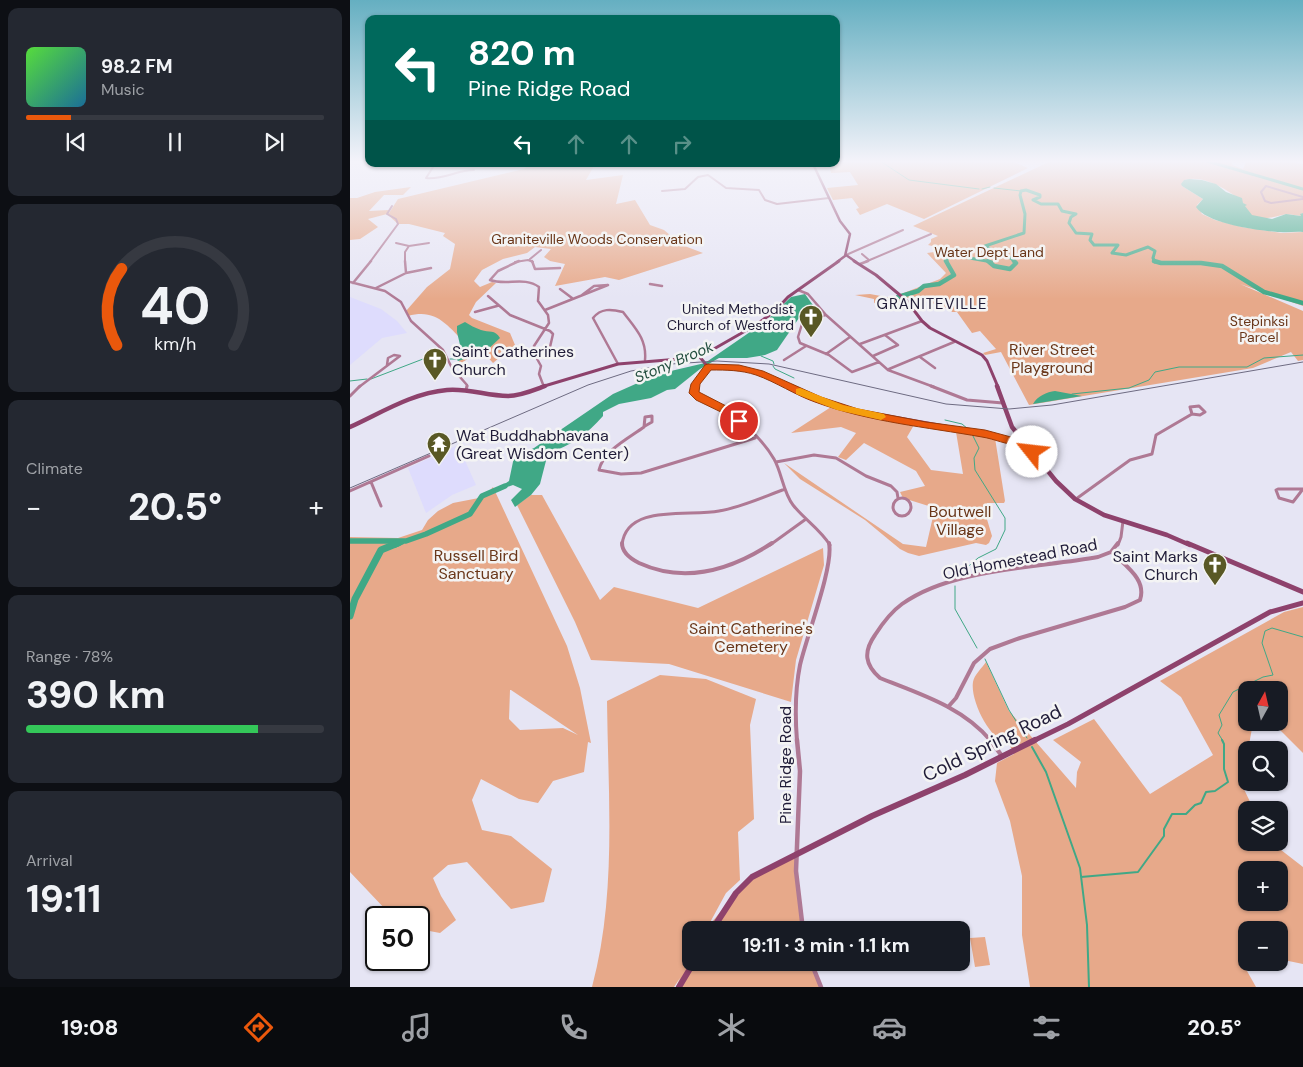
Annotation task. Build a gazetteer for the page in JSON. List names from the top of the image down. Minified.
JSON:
{"streets":{"main road":["Cold Spring Road"],"street":["Old Homestead Road","Pine Ridge Road"]},"crossings":[["Old Homestead Road","Cold Spring Road"],["Cold Spring Road","Pine Ridge Road"]],"districts":["GRANITEVILLE"],"water":["Stony Brook"],"parks":["Graniteville Woods Conservation","Water Dept Land","Stepinksi Parcel","River Street Playground","Boutwell Village","Russell Bird Sanctuary","Saint Catherine's Cemetery"],"places":{"church":["United Methodist Church of Westford","Saint Catherines Church","Saint Marks Church"],"temple":["Wat Buddhabhavana (Great Wisdom Center)"]},"north":"top","page":{"turn":["820 m","Pine Ridge Road"],"song":["98.2 FM","Music"],"tile":["Climate",["Range · 78%","390 km"],["Arrival","19:11"]],"heat":["−","20.5°","+"],"map_buttons":["+","−"],"limit":"50","trip":"19:11 · 3 min · 1.1 km","tabs":["19:08","20.5°"],"gauge":["40","km/h"]}}
